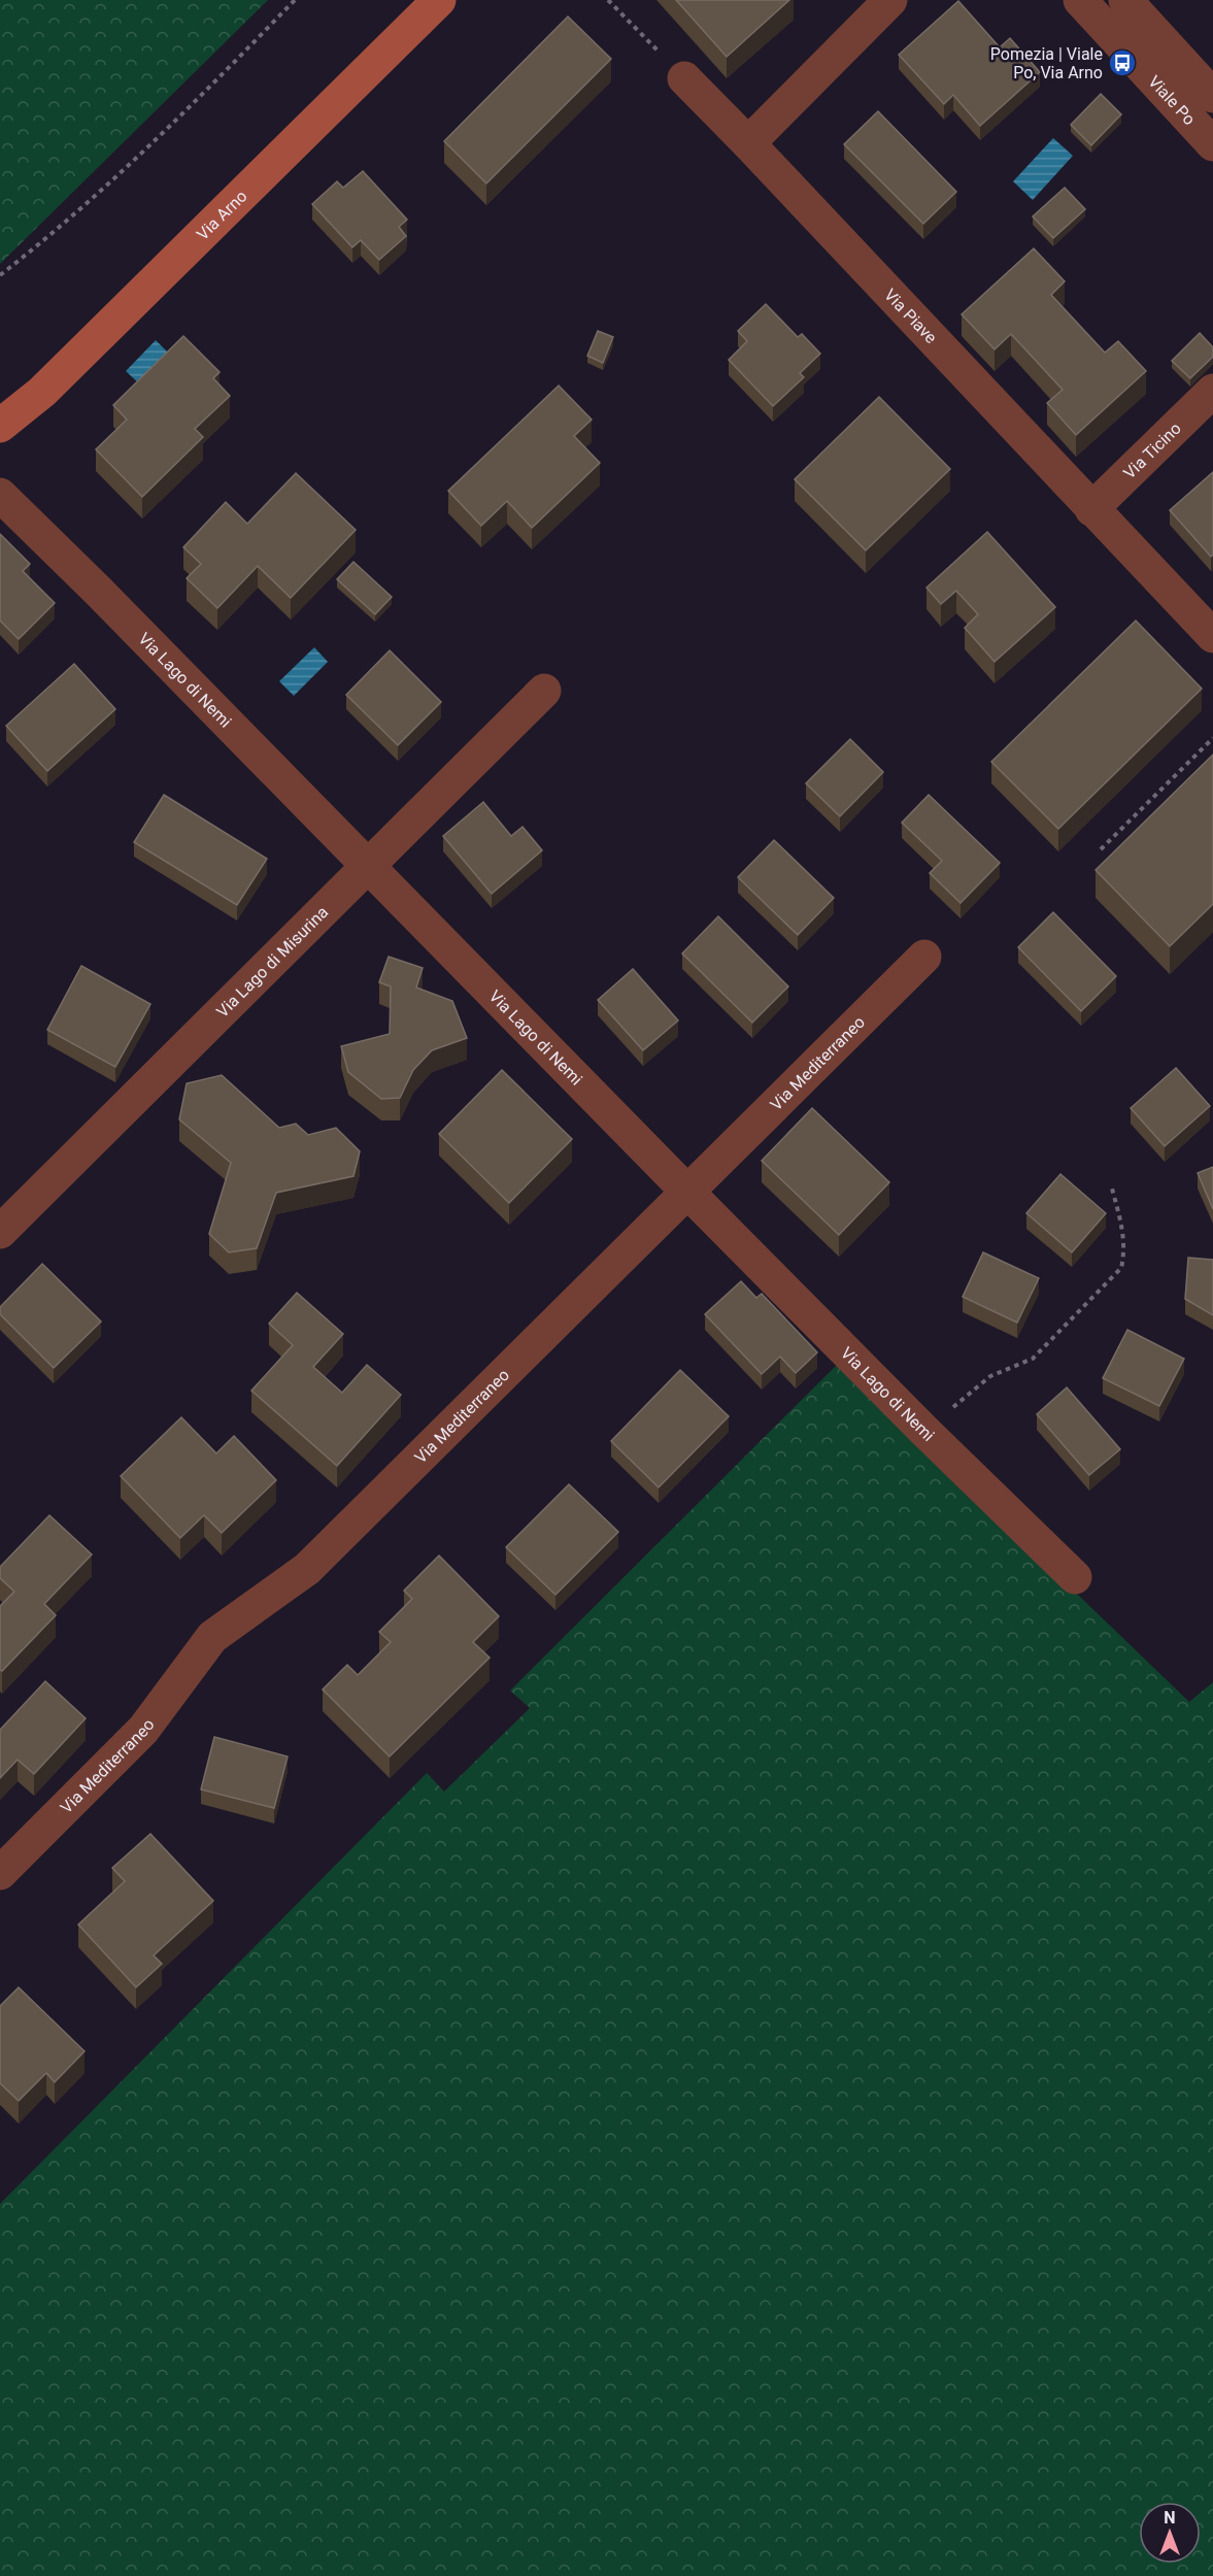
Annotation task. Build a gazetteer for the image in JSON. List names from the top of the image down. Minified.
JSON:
{"streets":{"street":["Viale Po","Via Arno","Via Piave","Via Ticino","Via Lago di Nemi","Via Lago di Misurina","Via Mediterraneo"]},"crossings":[["Via Piave","Via Ticino"],["Via Lago di Nemi","Via Lago di Misurina"],["Via Lago di Nemi","Via Mediterraneo"]],"places":{"bus stop":["Pomezia | Viale Po, Via Arno"]},"north":"top"}
